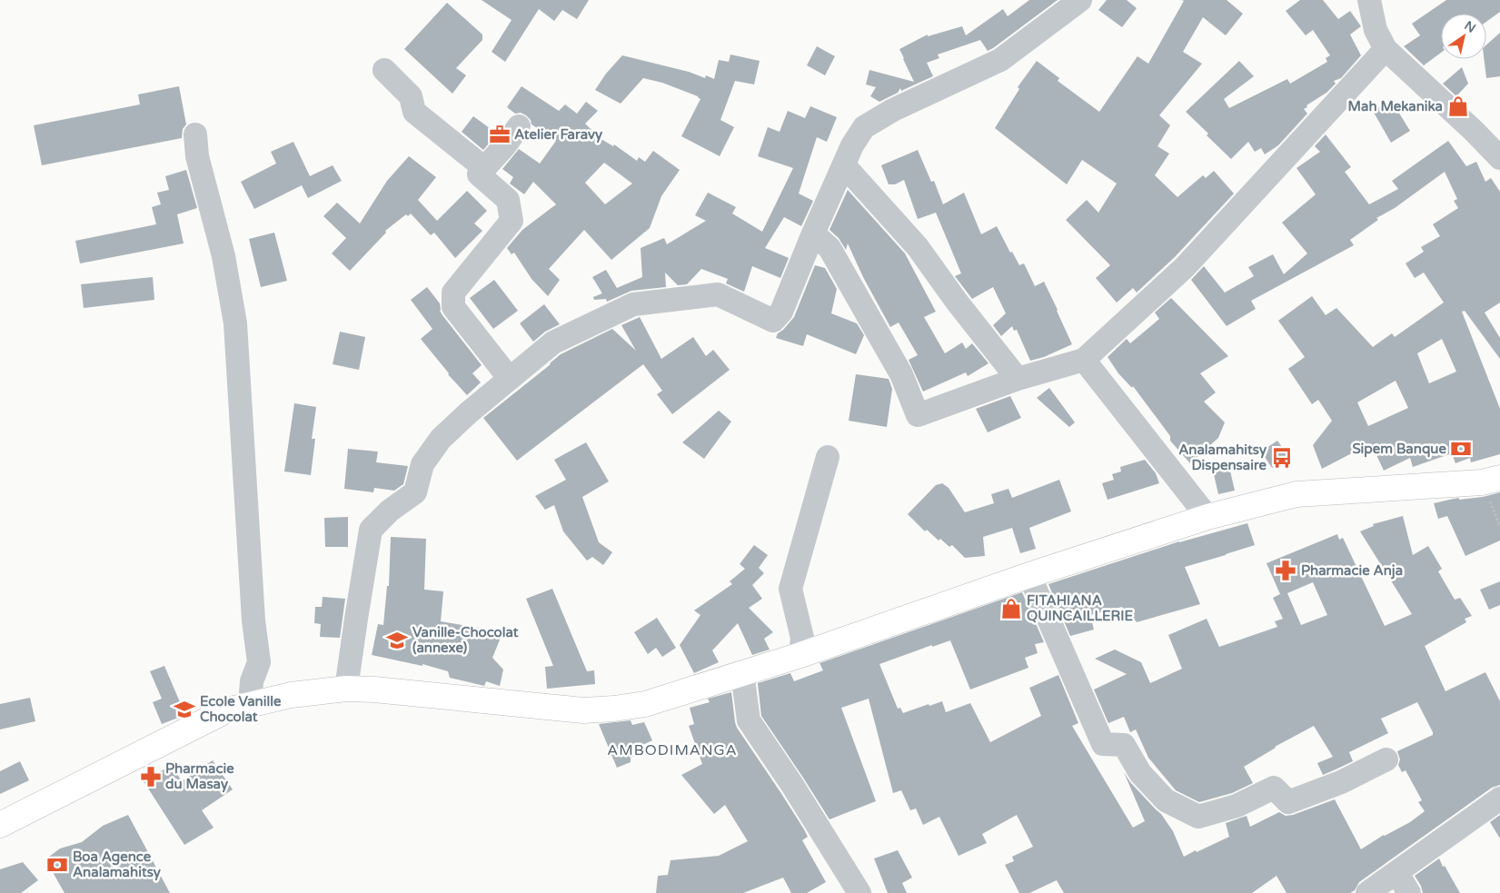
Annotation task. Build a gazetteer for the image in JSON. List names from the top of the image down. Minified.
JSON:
{"districts":["AMBODIMANGA"],"places":{"shop":["Mah Mekanika","FITAHIANA QUINCAILLERIE"],"office":["Atelier Faravy"],"bank":["Sipem Banque","Boa Agence Analamahitsy"],"bus stop":["Analamahitsy Dispensaire"],"pharmacy":["Pharmacie Anja","Pharmacie du Masay"],"school or university":["Vanille-Chocolat (annexe)","Ecole Vanille Chocolat"]},"north":"top right"}
